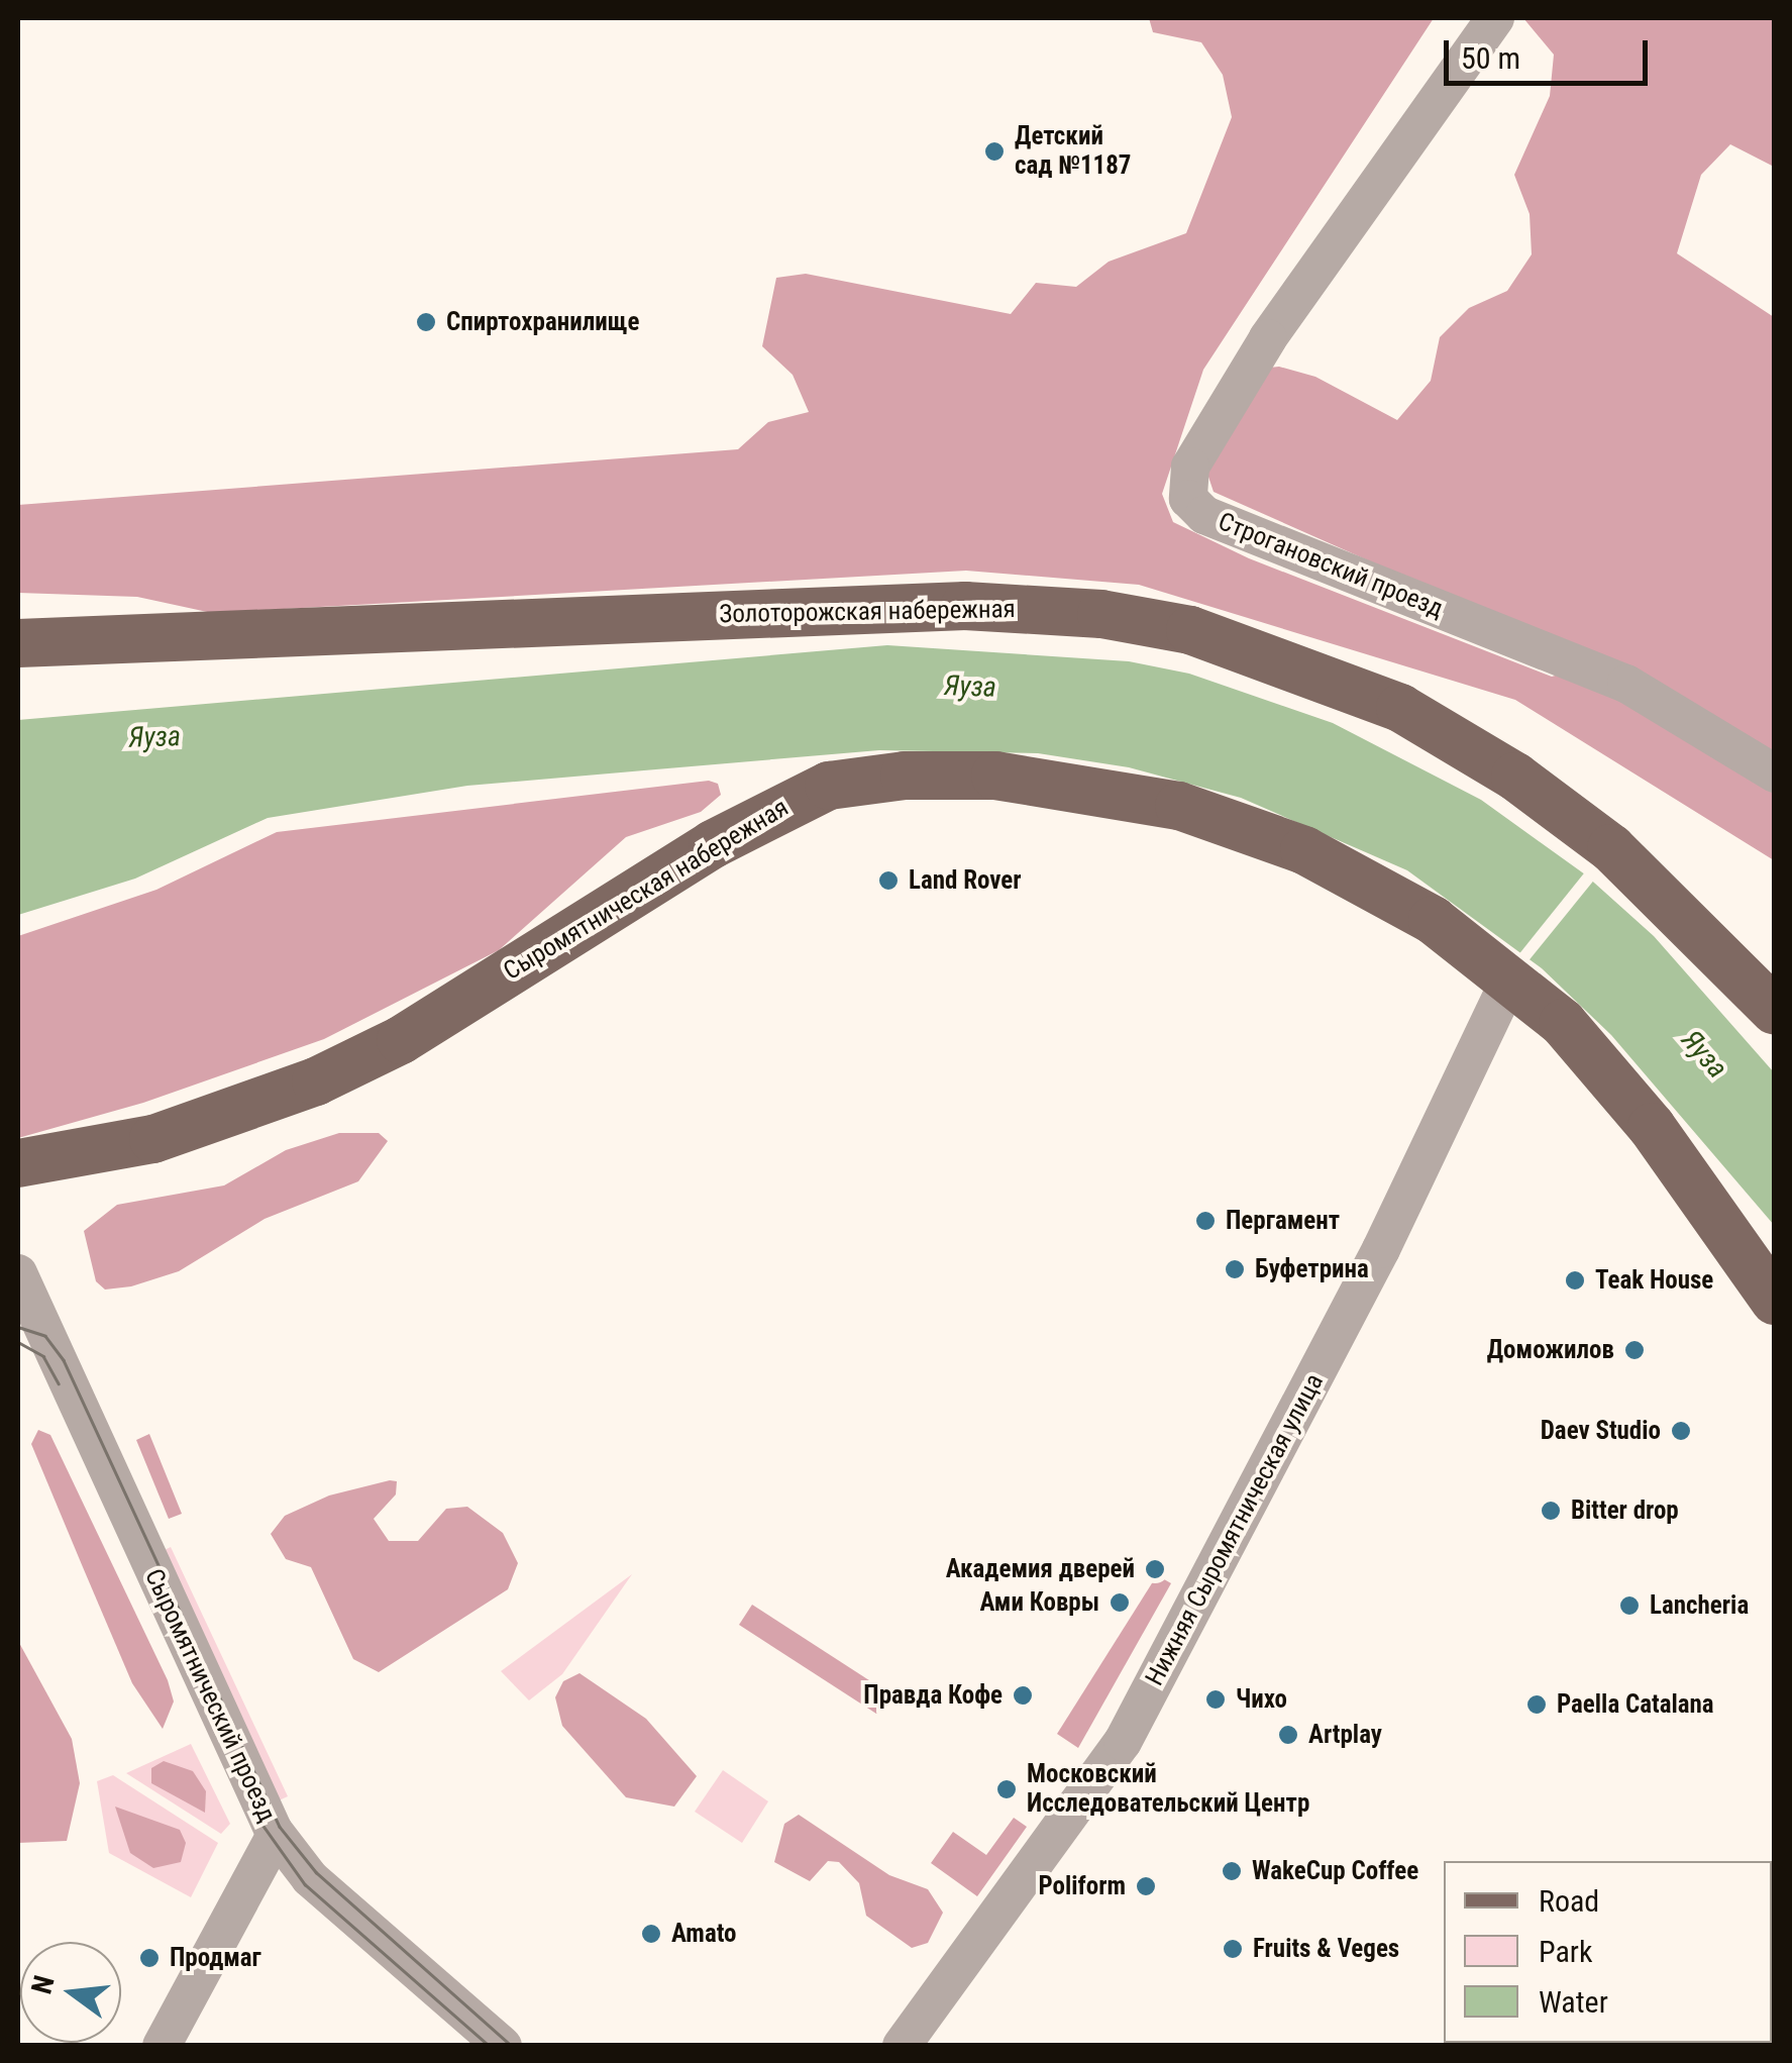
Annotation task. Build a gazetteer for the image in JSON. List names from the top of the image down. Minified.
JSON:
{"streets":{"main road":["Золоторожская набережная","Сыромятническая набережная"],"street":["Строгановский проезд","Нижняя Сыромятническая улица","Сыромятнический проезд"]},"crossings":[["Сыромятническая набережная","Нижняя Сыромятническая улица"]],"water":["Яуза"],"places":["Детский сад №1187","Спиртохранилище","Land Rover","Пергамент","Буфетрина","Teak House","Доможилов","Daev Studio","Bitter drop","Академия дверей","Ами Ковры","Lancheria","Правда Кофе","Чихо","Paella Catalana","Artplay","Московский Исследовательский Центр","WakeCup Coffee","Poliform","Amato","Fruits & Veges","Продмаг"],"legend":["Road","Park","Water"],"scale_bar":"50 m","north":"left"}
